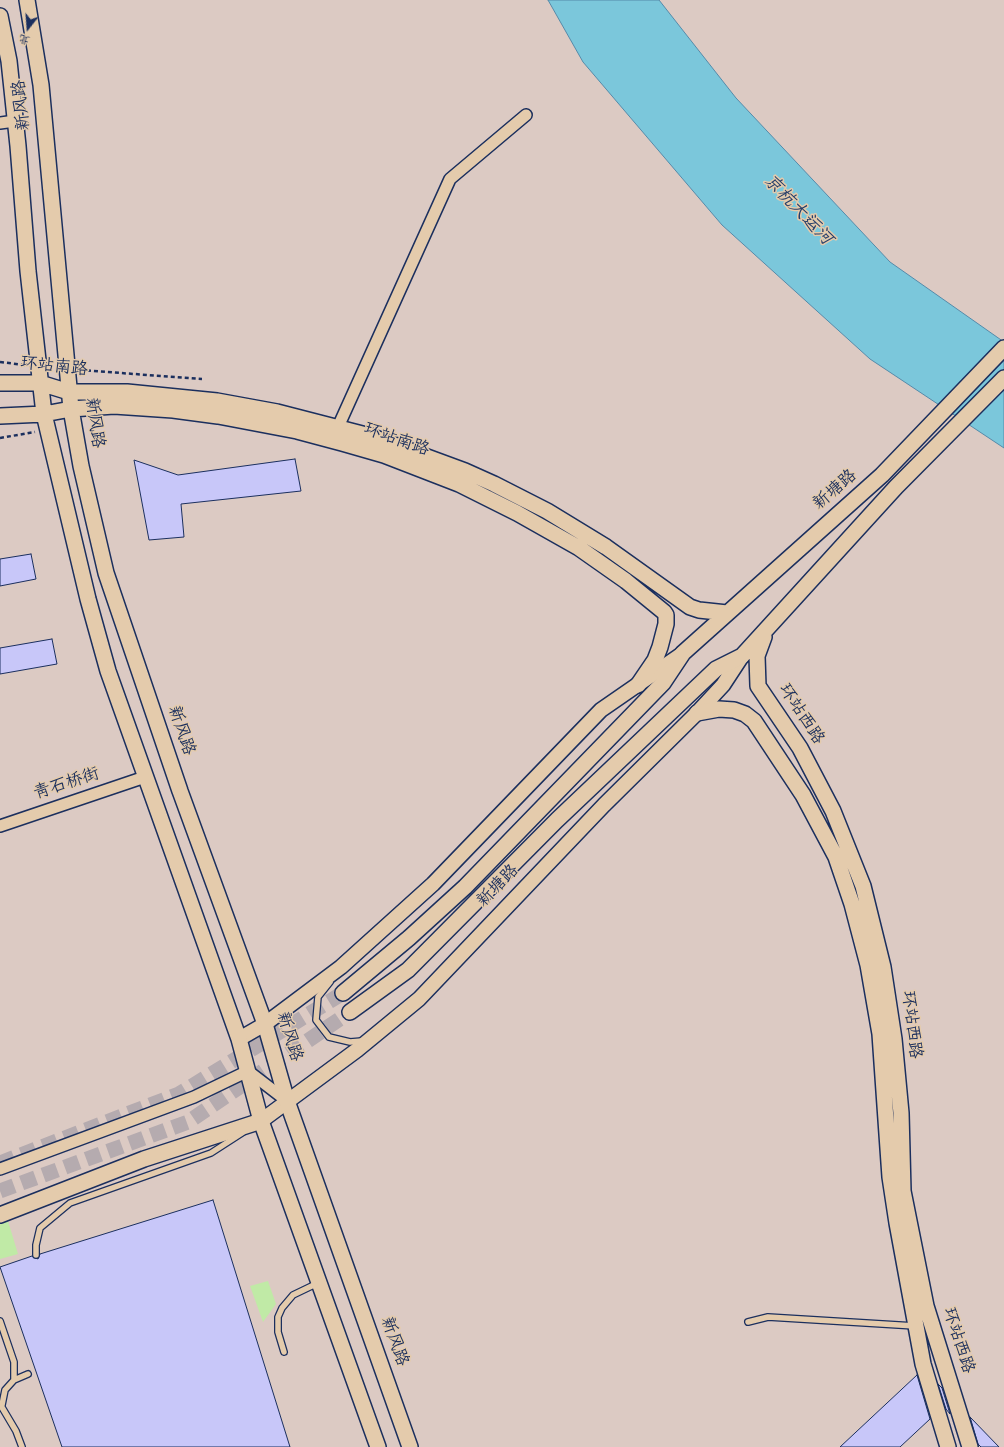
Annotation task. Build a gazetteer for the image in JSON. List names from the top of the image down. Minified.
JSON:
{"streets":{"main road":["新风路","环站南路","新塘路","环站西路"],"street":["青石桥街"]},"crossings":[["新风路","环站南路"],["新风路","新塘路"],["新风路","青石桥街"],["环站南路","新塘路"],["新塘路","环站西路"]],"water":["京杭大运河"],"north":"bottom"}
